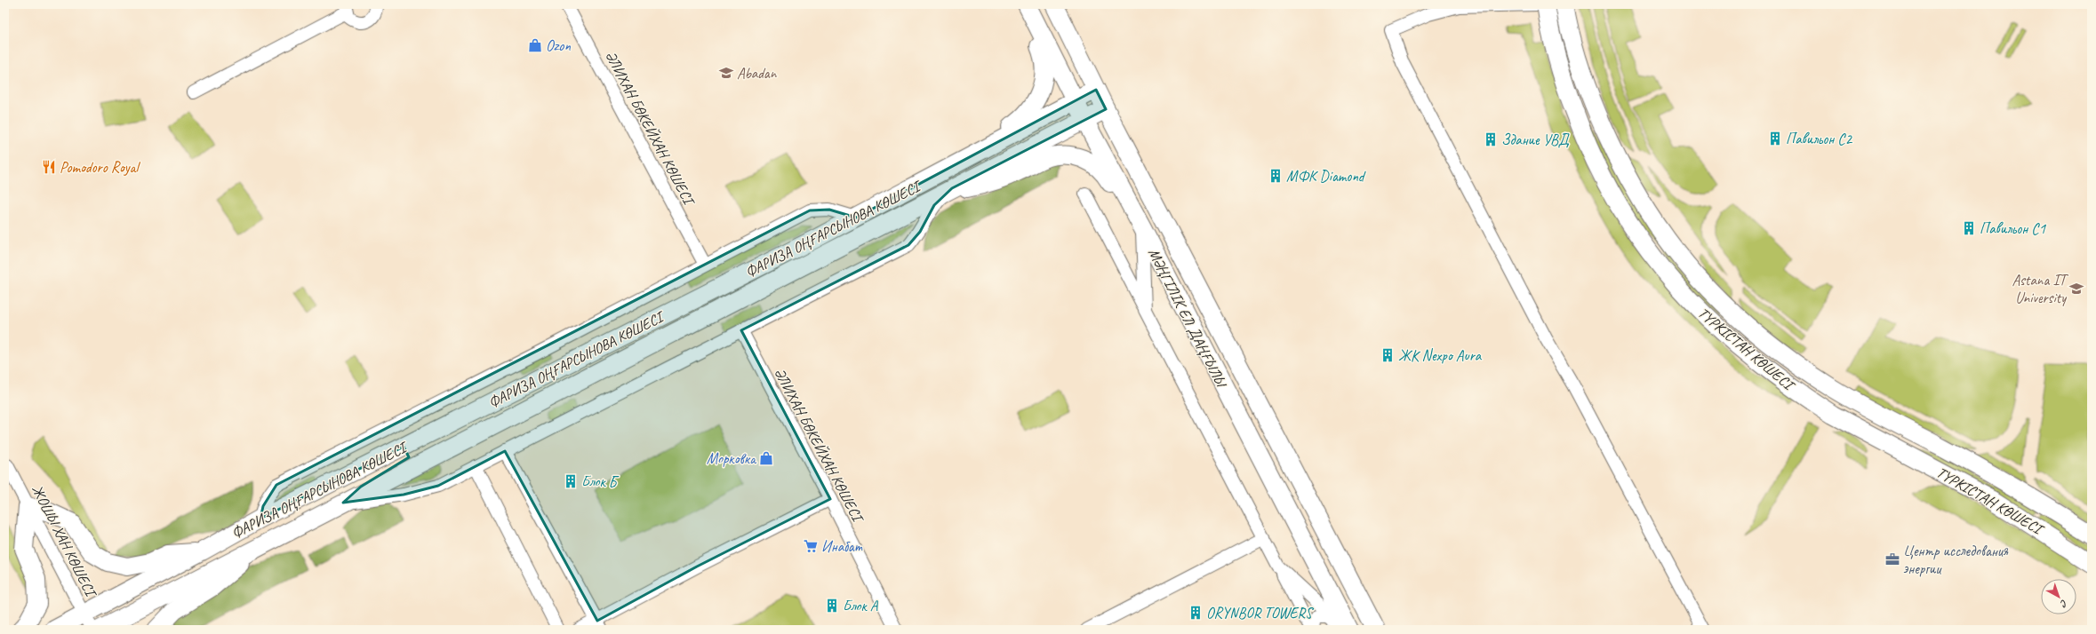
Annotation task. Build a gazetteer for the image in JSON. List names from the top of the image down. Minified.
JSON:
{"streets":{"street":["ӘЛИХАН БӨКЕЙХАН КӨШЕСІ","ФАРИЗА ОҢҒАРСЫНОВА КӨШЕСІ","МӘҢГІЛІК ЕЛ ДАҢҒЫЛЫ","ТҮРКІСТАН КӨШЕСІ","ЖОШЫ ХАН КӨШЕСІ"]},"crossings":[["ФАРИЗА ОҢҒАРСЫНОВА КӨШЕСІ","МӘҢГІЛІК ЕЛ ДАҢҒЫЛЫ"],["ФАРИЗА ОҢҒАРСЫНОВА КӨШЕСІ","ЖОШЫ ХАН КӨШЕСІ"]],"places":{"shop":["Ozon","Морковка"],"school or university":["Abadan","Astana IT University"],"building":["Павильон С2","Здание УВД","МФК Diamond","Павильон С1","ЖК Nexpo Aura","Блок Б","Блок А","ORYNBOR TOWERS"],"restaurant":["Pomodoro Royal"],"supermarket":["Инабат"],"office":["Центр исследования энергии"]},"north":"bottom right"}
